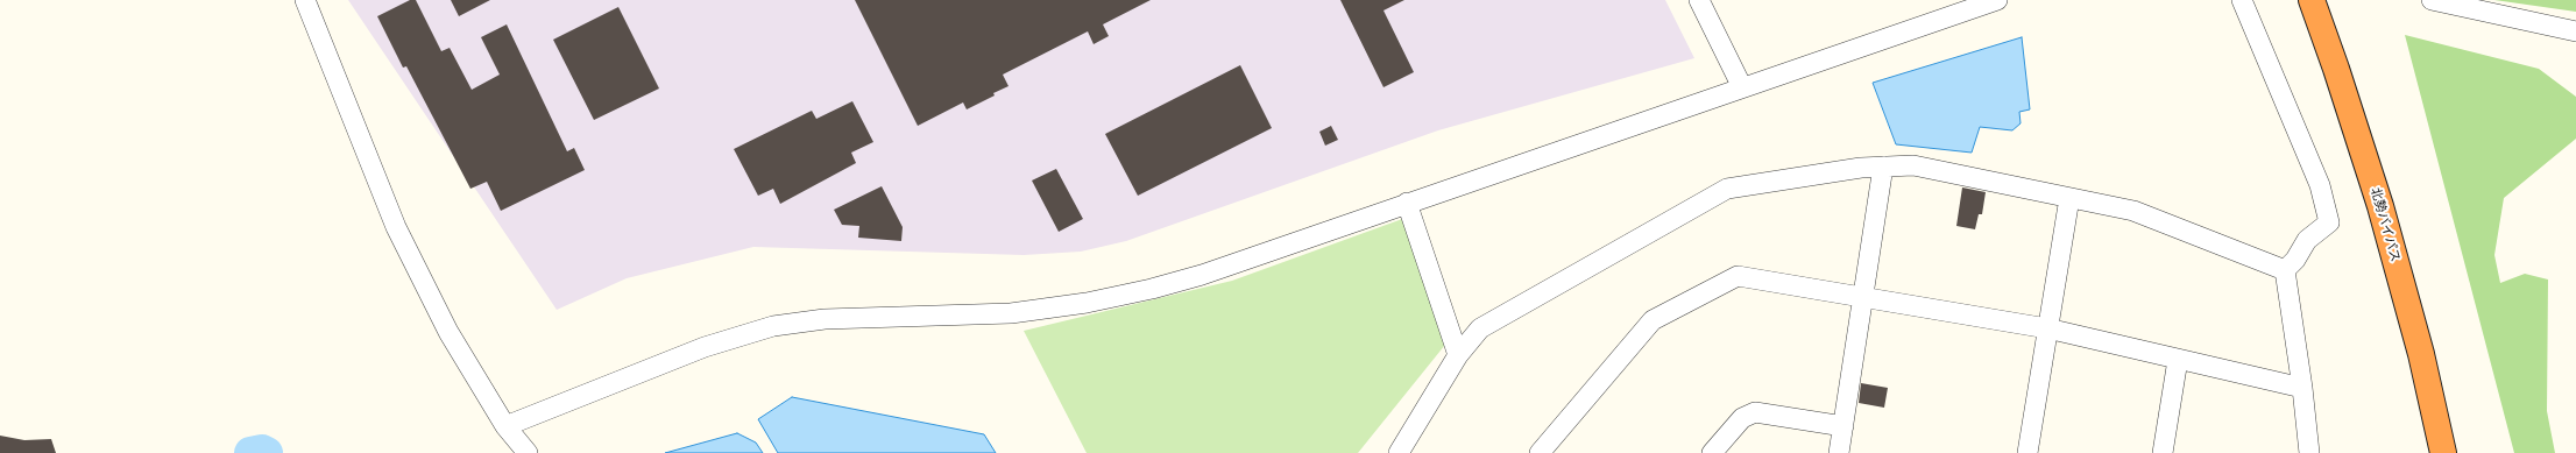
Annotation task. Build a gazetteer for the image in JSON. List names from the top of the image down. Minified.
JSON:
{"streets":{"highway":["北勢バイパス"]}}
